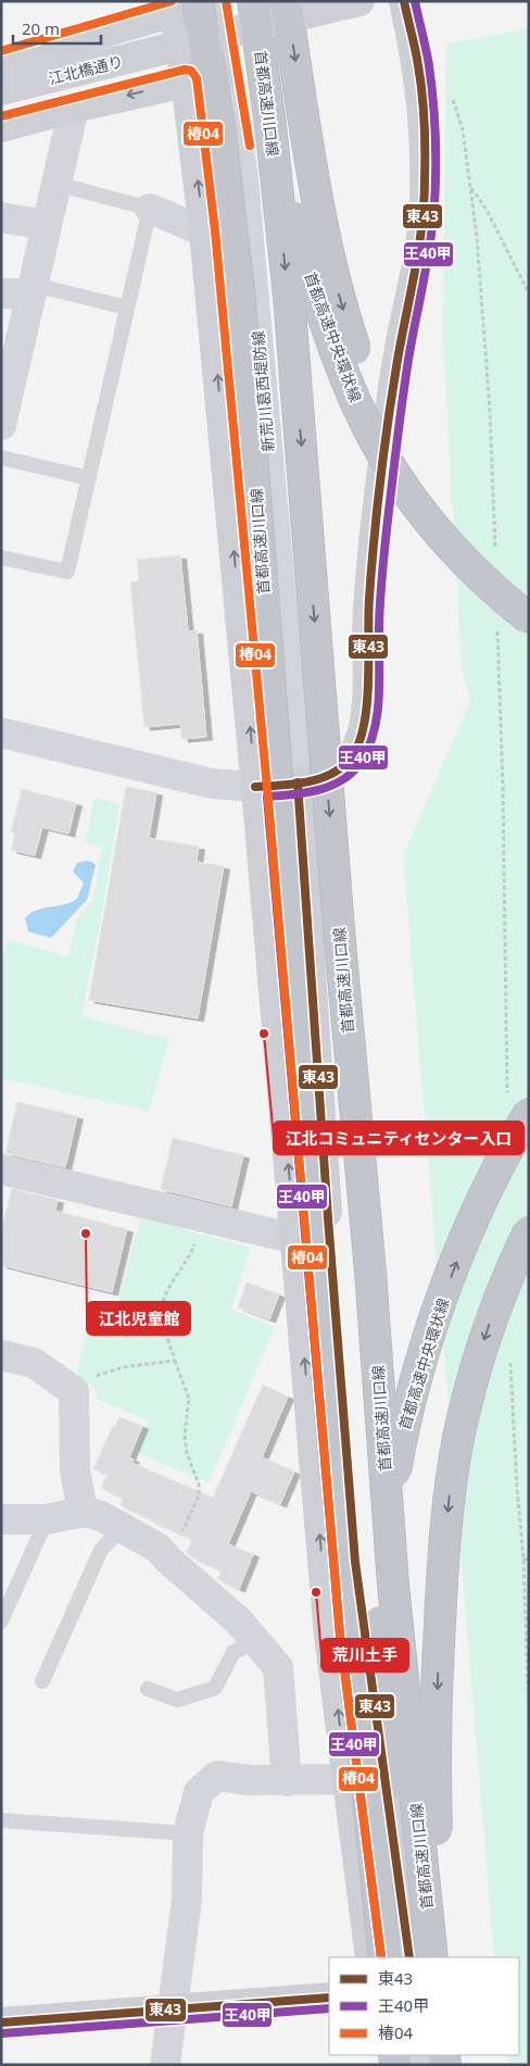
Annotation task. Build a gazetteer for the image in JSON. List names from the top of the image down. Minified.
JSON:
{"streets":{"highway":["首都高速川口線","首都高速中央環状線"],"main road":["江北橋通り","新荒川葛西堤防線"]},"places":["江北コミュニティセンター入口","江北児童館","荒川土手"],"lines":["transit line 東43","transit line 王40甲","transit line 椿04"],"legend":["東43","王40甲","椿04"],"scale_bar":"20 m"}
